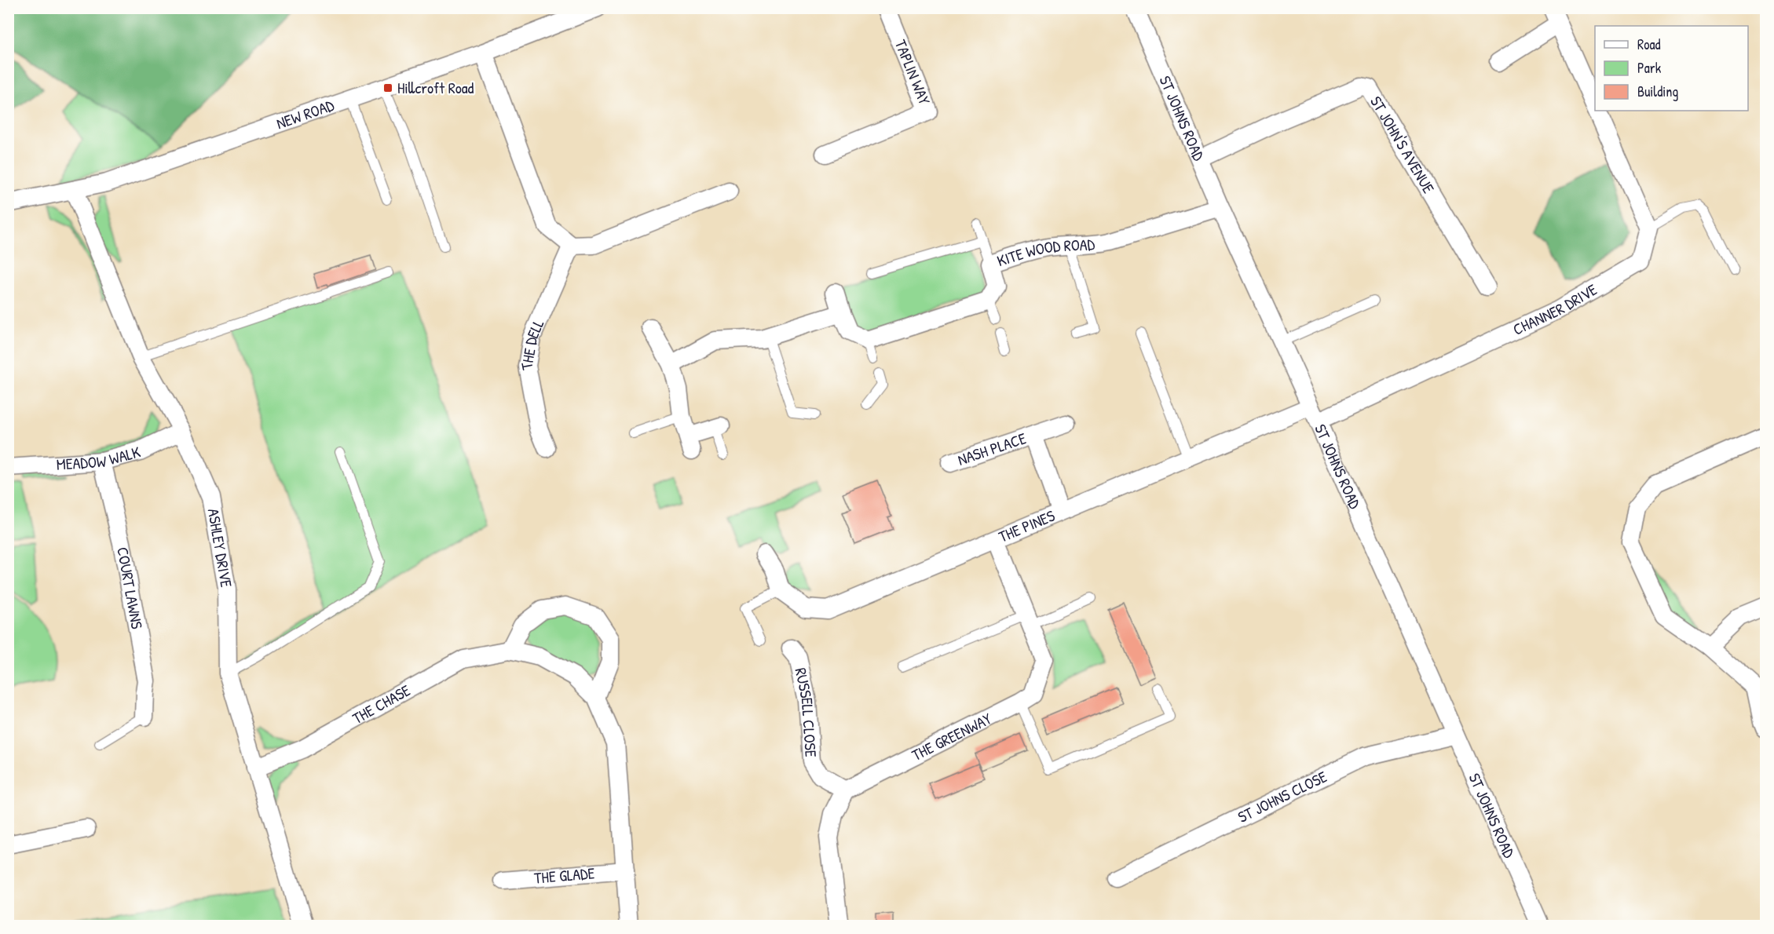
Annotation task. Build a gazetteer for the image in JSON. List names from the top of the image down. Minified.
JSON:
{"streets":{"street":["TAPLIN WAY","NEW ROAD","ST JOHNS ROAD","ST JOHN'S AVENUE","KITE WOOD ROAD","CHANNER DRIVE","THE DELL","NASH PLACE","MEADOW WALK","THE PINES","ASHLEY DRIVE","COURT LAWNS","THE CHASE","RUSSELL CLOSE","THE GREENWAY","ST JOHNS CLOSE","THE GLADE"]},"crossings":[["NEW ROAD","ASHLEY DRIVE"],["ST JOHNS ROAD","ST JOHN'S AVENUE"],["ST JOHNS ROAD","KITE WOOD ROAD"],["ST JOHNS ROAD","CHANNER DRIVE"],["ST JOHNS ROAD","THE PINES"],["ST JOHNS ROAD","ST JOHNS CLOSE"],["CHANNER DRIVE","THE PINES"],["NASH PLACE","THE PINES"],["MEADOW WALK","ASHLEY DRIVE"],["MEADOW WALK","COURT LAWNS"],["THE PINES","THE GREENWAY"],["ASHLEY DRIVE","THE CHASE"],["THE CHASE","THE GLADE"],["RUSSELL CLOSE","THE GREENWAY"]],"places":{"transit":["Hillcroft Road"]},"legend":["Road","Park","Building"]}
